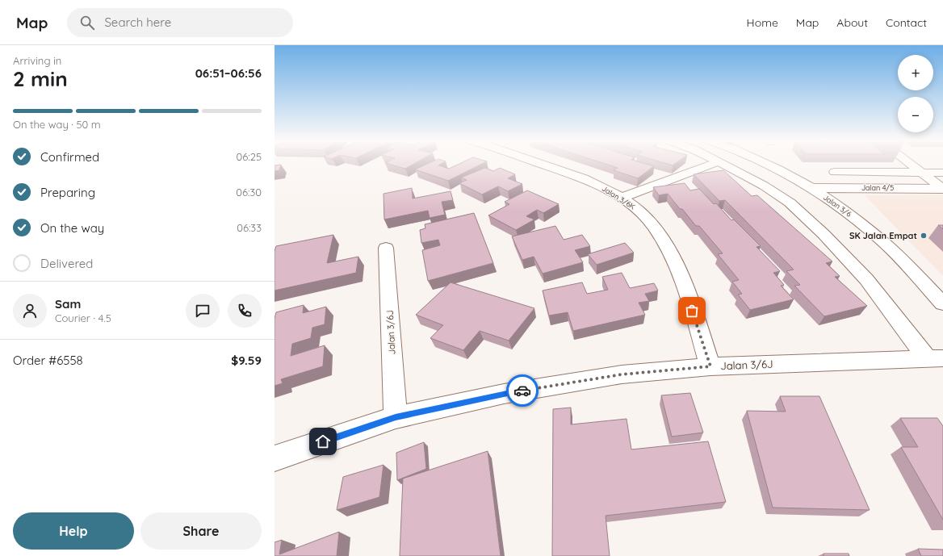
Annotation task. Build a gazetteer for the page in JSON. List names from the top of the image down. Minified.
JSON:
{"streets":{"street":["Jalan 4/5","Jalan 3/6K","Jalan 3/6","Jalan 3/6J"]},"crossings":[["Jalan 4/5","Jalan 3/6"],["Jalan 3/6K","Jalan 3/6J"]],"places":["SK Jalan Empat"],"page":{"header":"Map","search":"Search here","nav":["Home","Map","About","Contact"],"heading":["2 min","Arriving in","06:51–06:56"],"panel":["Sam","Courier · 4.5","Order #6558","$9.59"],"map_buttons":["+","−"],"bar":"On the way · 50 m","list":[["Confirmed","06:25"],["Preparing","06:30"],["On the way","06:33"],"Delivered"],"buttons":["Help","Share"]}}
